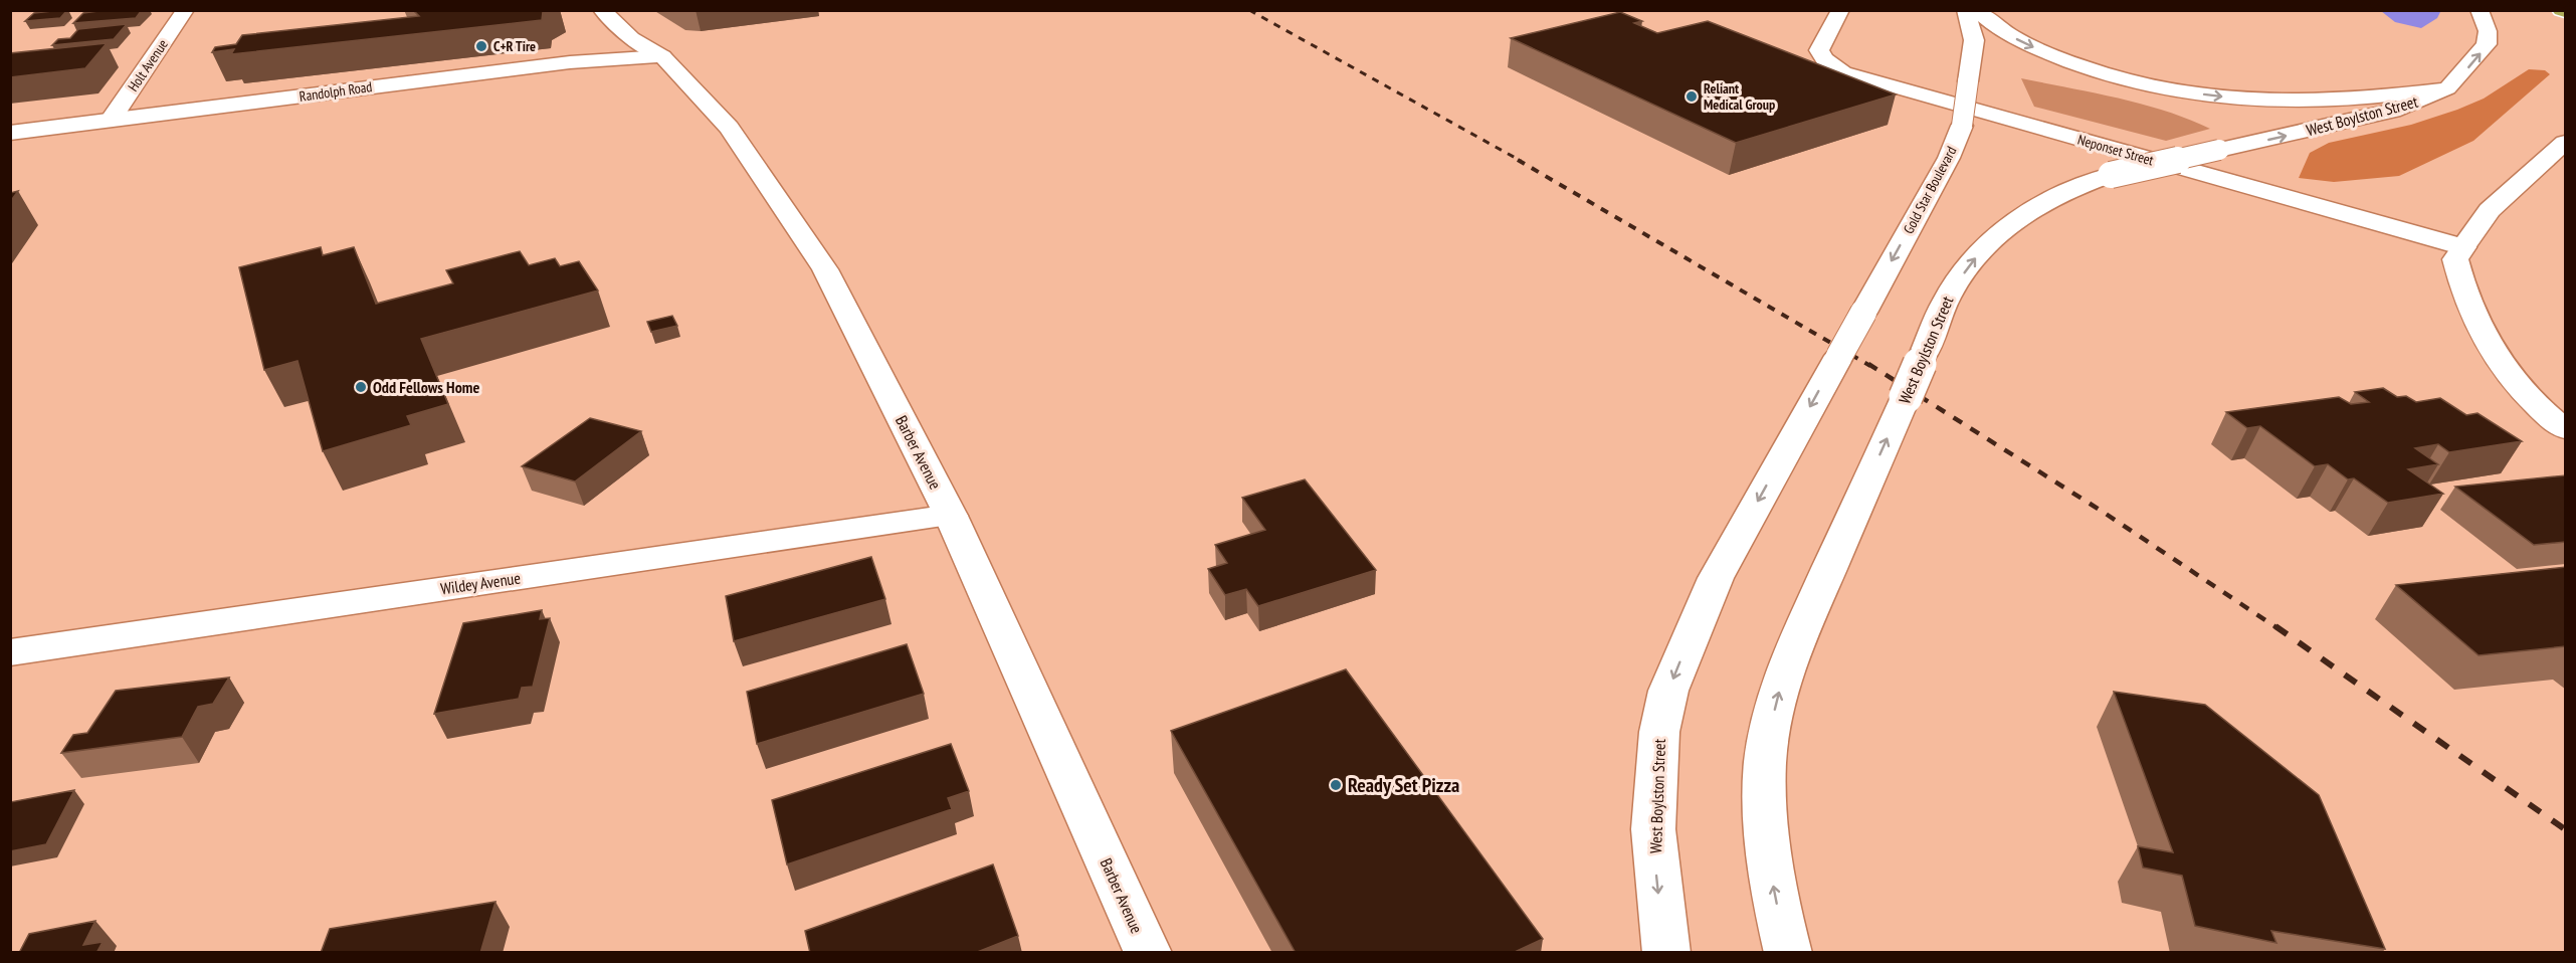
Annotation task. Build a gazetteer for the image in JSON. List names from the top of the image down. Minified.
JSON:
{"streets":{"main road":["Holt Avenue","Randolph Road","West Boylston Street","Neponset Street","Gold Star Boulevard","Barber Avenue","Wildey Avenue"]},"crossings":[["Holt Avenue","Randolph Road"],["Randolph Road","Barber Avenue"],["West Boylston Street","Gold Star Boulevard"],["Barber Avenue","Wildey Avenue"]],"one_way":["Gold Star Boulevard"],"places":["C+R Tire","Reliant Medical Group","Odd Fellows Home","Ready Set Pizza"]}
